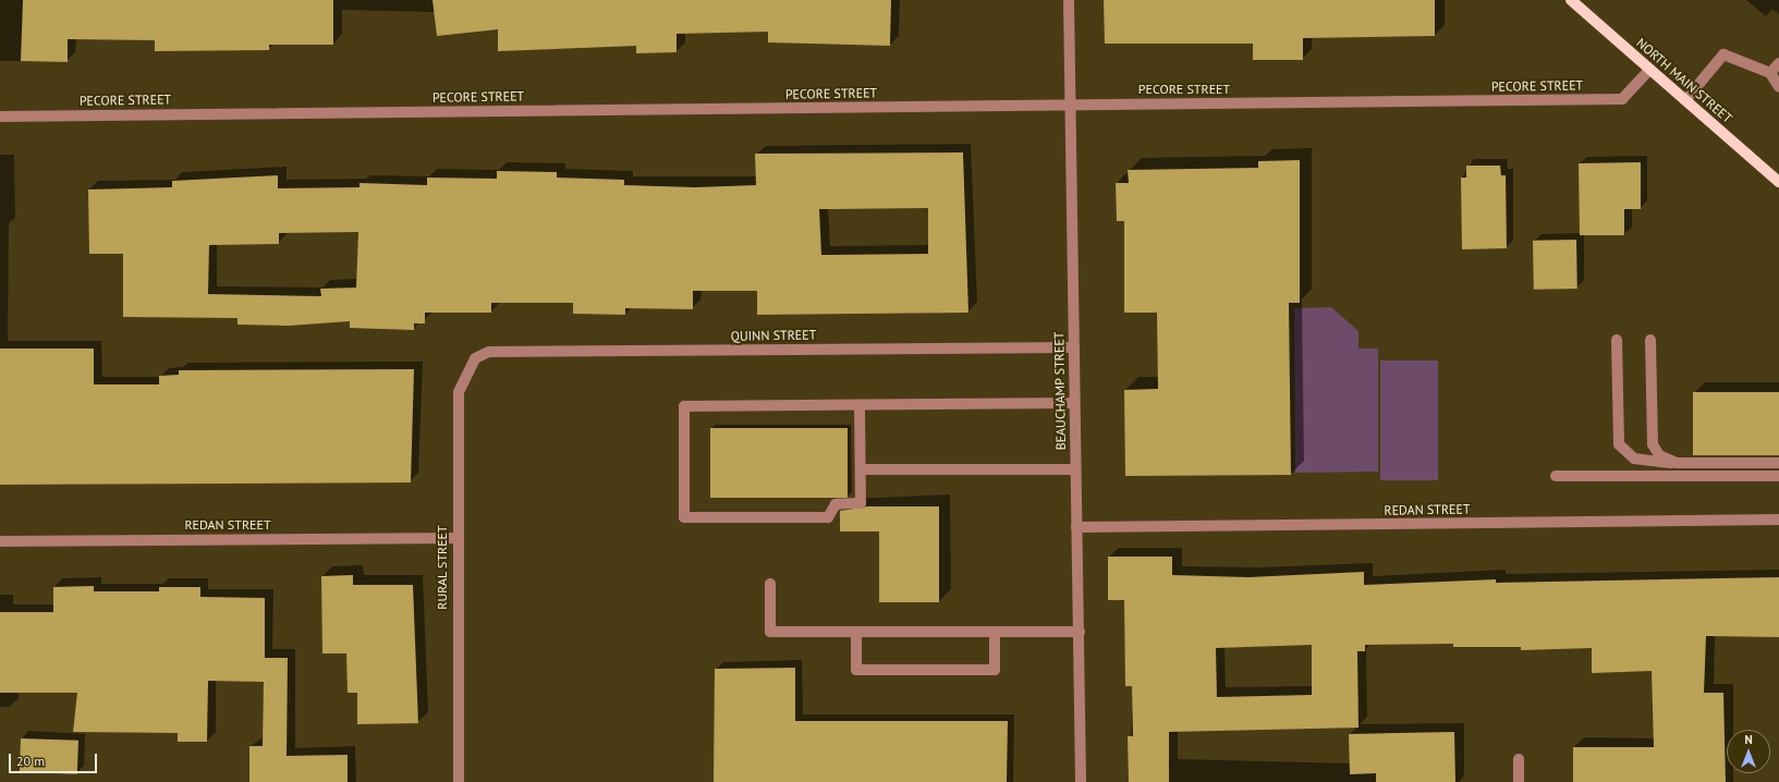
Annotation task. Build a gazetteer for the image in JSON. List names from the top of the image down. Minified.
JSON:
{"streets":{"main road":["NORTH MAIN STREET"],"street":["PECORE STREET","QUINN STREET","BEAUCHAMP STREET","REDAN STREET","RURAL STREET"]},"crossings":[["NORTH MAIN STREET","PECORE STREET"],["PECORE STREET","BEAUCHAMP STREET"],["QUINN STREET","BEAUCHAMP STREET"],["QUINN STREET","RURAL STREET"],["BEAUCHAMP STREET","REDAN STREET"],["REDAN STREET","RURAL STREET"]],"scale_bar":"20 m","north":"top"}
